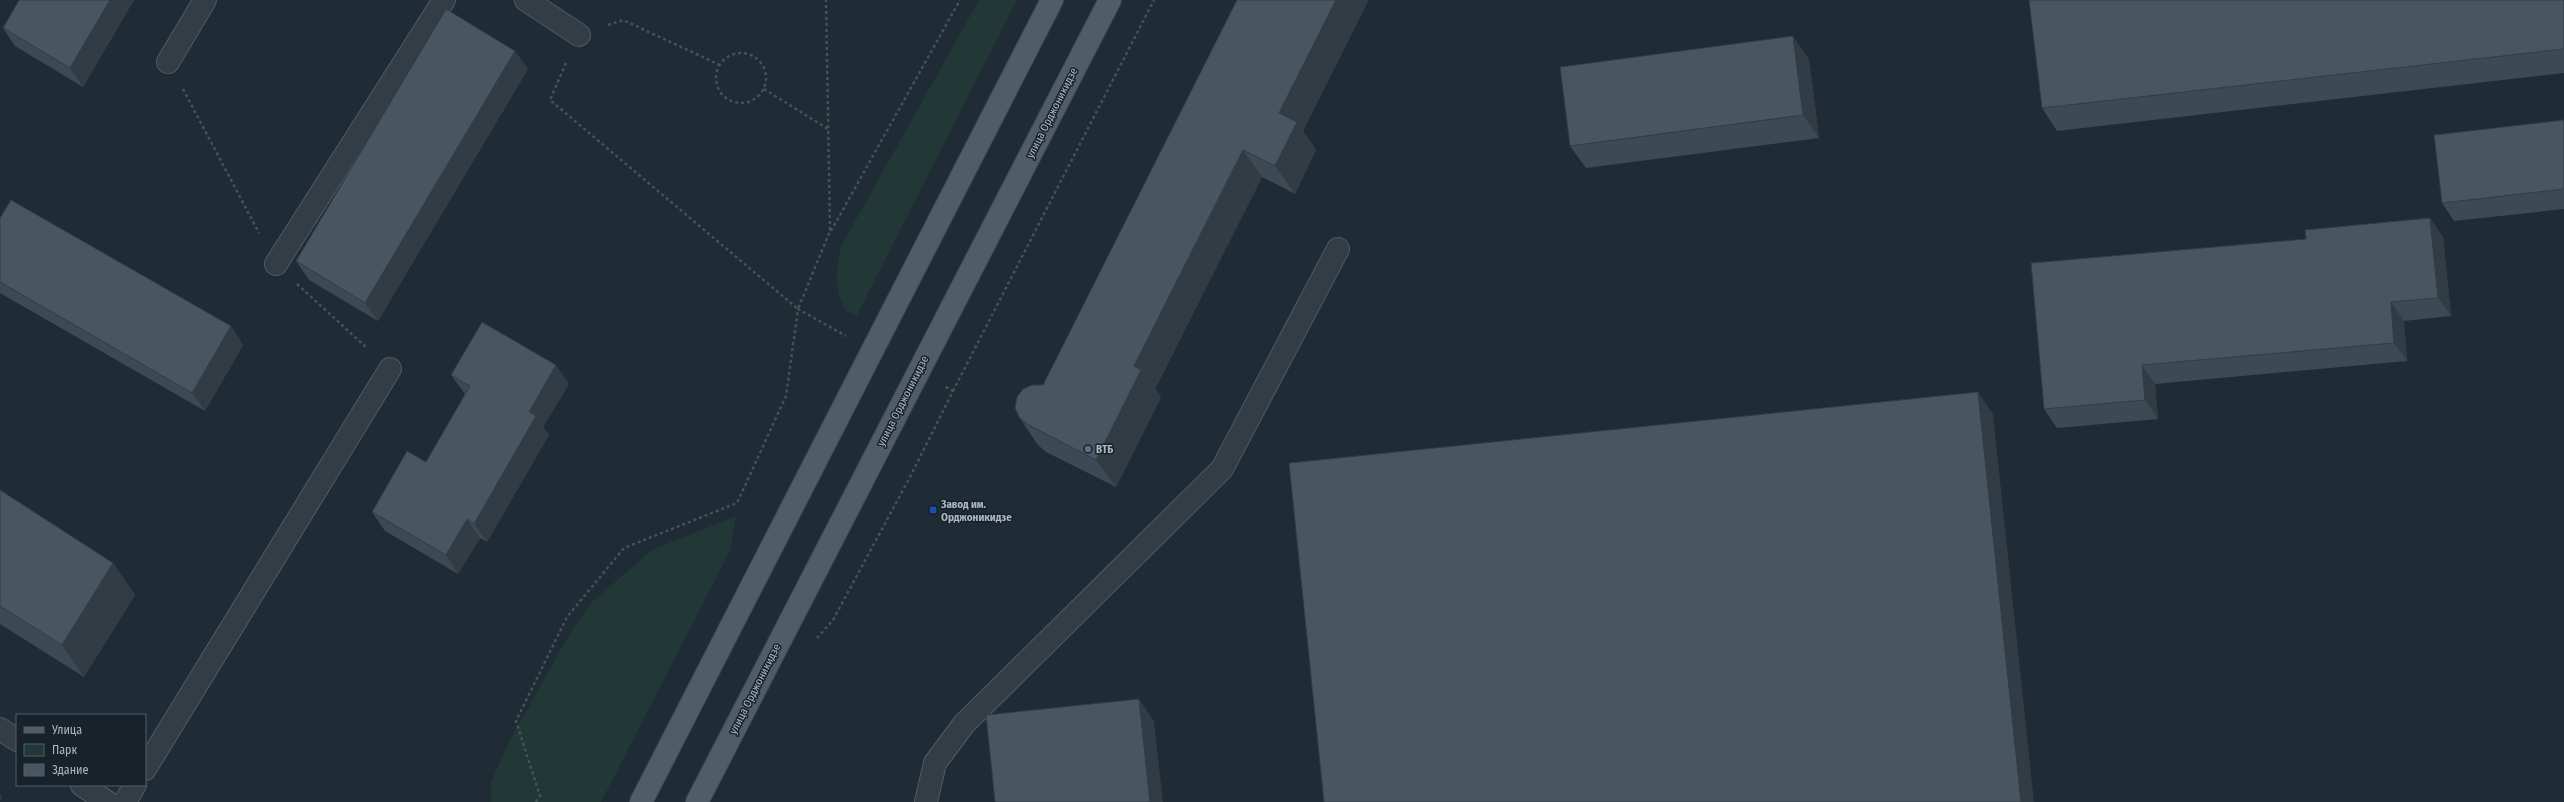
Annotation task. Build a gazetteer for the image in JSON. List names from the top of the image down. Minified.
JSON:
{"streets":{"main road":["улица Орджоникидзе"]},"places":{"other":["ВТБ"],"transit":["Завод им. Орджоникидзе"]},"legend":["Улица","Парк","Здание"]}
